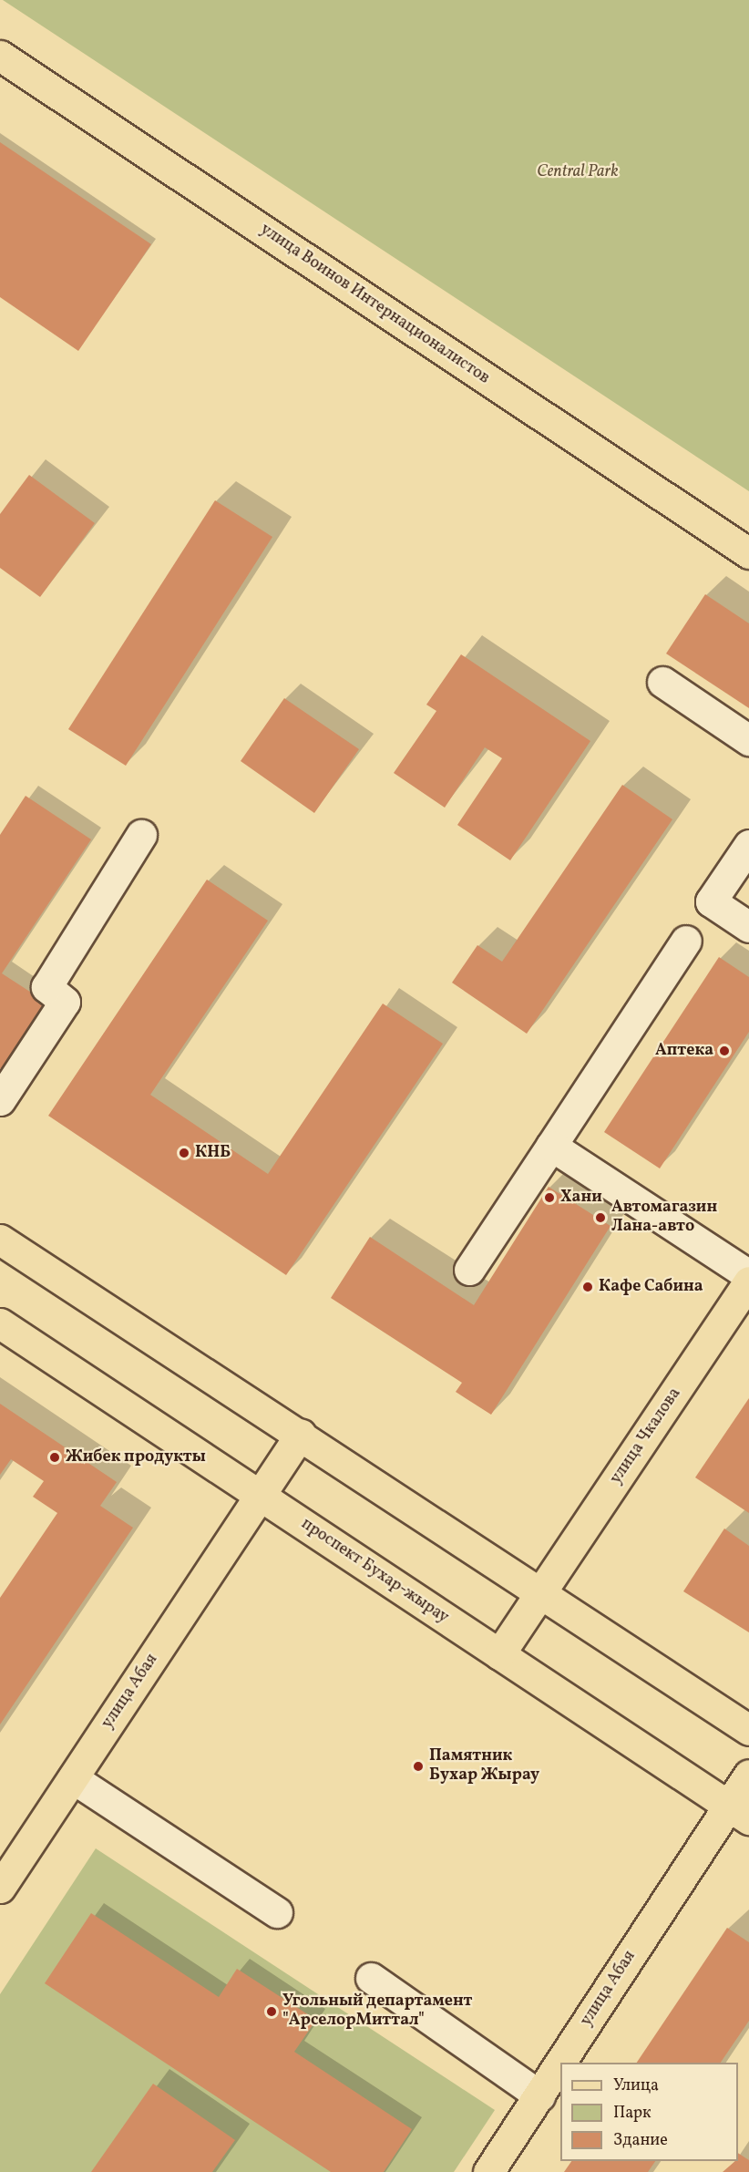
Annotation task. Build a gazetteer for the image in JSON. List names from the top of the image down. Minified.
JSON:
{"streets":{"main road":["улица Воинов Интернационалистов","улица Чкалова","проспект Бухар-жырау","улица Абая"]},"crossings":[["улица Чкалова","проспект Бухар-жырау"],["проспект Бухар-жырау","улица Абая"]],"parks":["Central Park"],"places":["Аптека","КНБ","Хани","Автомагазин Лана-авто","Кафе Сабина","Жибек продукты","Памятник Бухар Жырау","Угольный департамент \"АрселорМиттал\""],"legend":["Улица","Парк","Здание"]}
